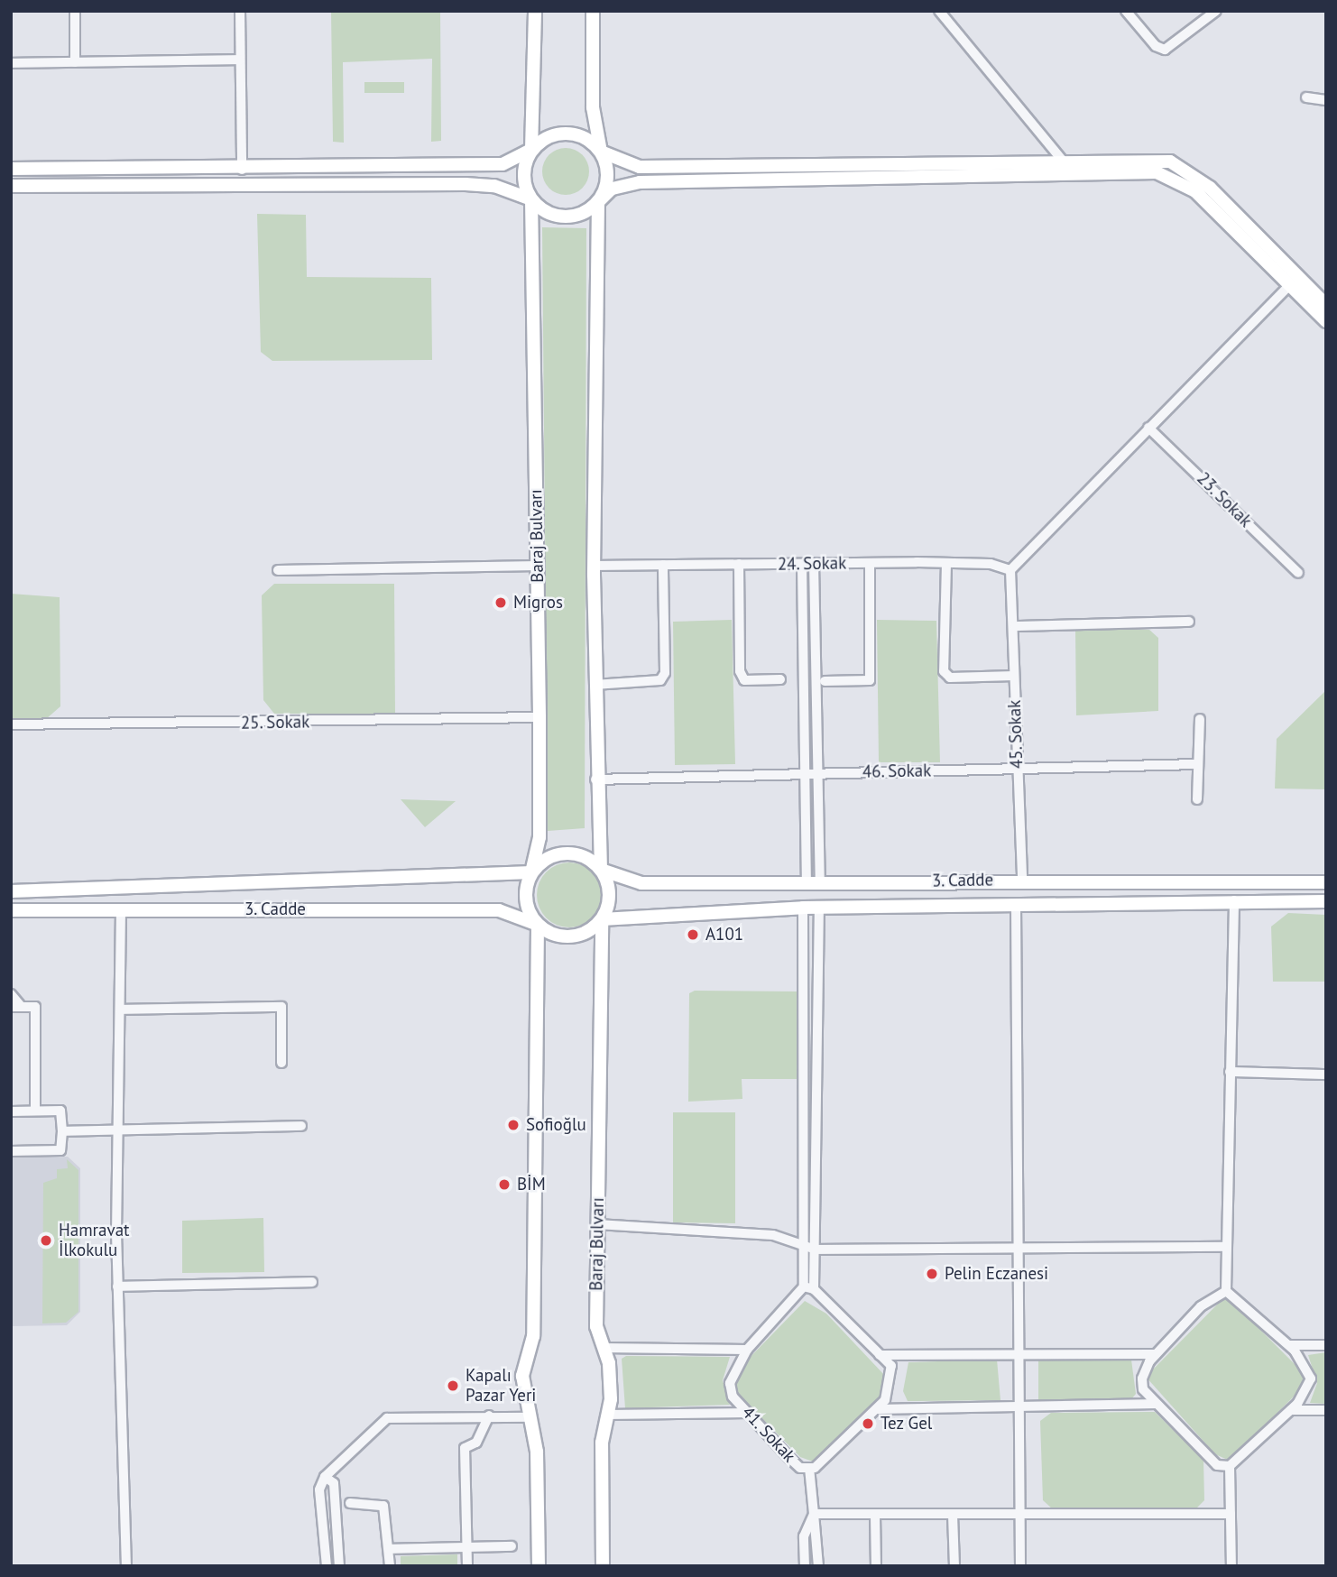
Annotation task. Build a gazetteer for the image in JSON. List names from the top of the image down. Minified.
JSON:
{"streets":{"main road":["Baraj Bulvarı","3. Cadde"],"street":["23. Sokak","24. Sokak","25. Sokak","45. Sokak","46. Sokak","41. Sokak"]},"crossings":[["Baraj Bulvarı","25. Sokak"],["Baraj Bulvarı","3. Cadde"],["24. Sokak","45. Sokak"],["45. Sokak","46. Sokak"],["45. Sokak","3. Cadde"]],"places":["Migros","A101","Sofioğlu","BİM","Hamravat İlkokulu","Pelin Eczanesi","Kapalı Pazar Yeri","Tez Gel"]}
